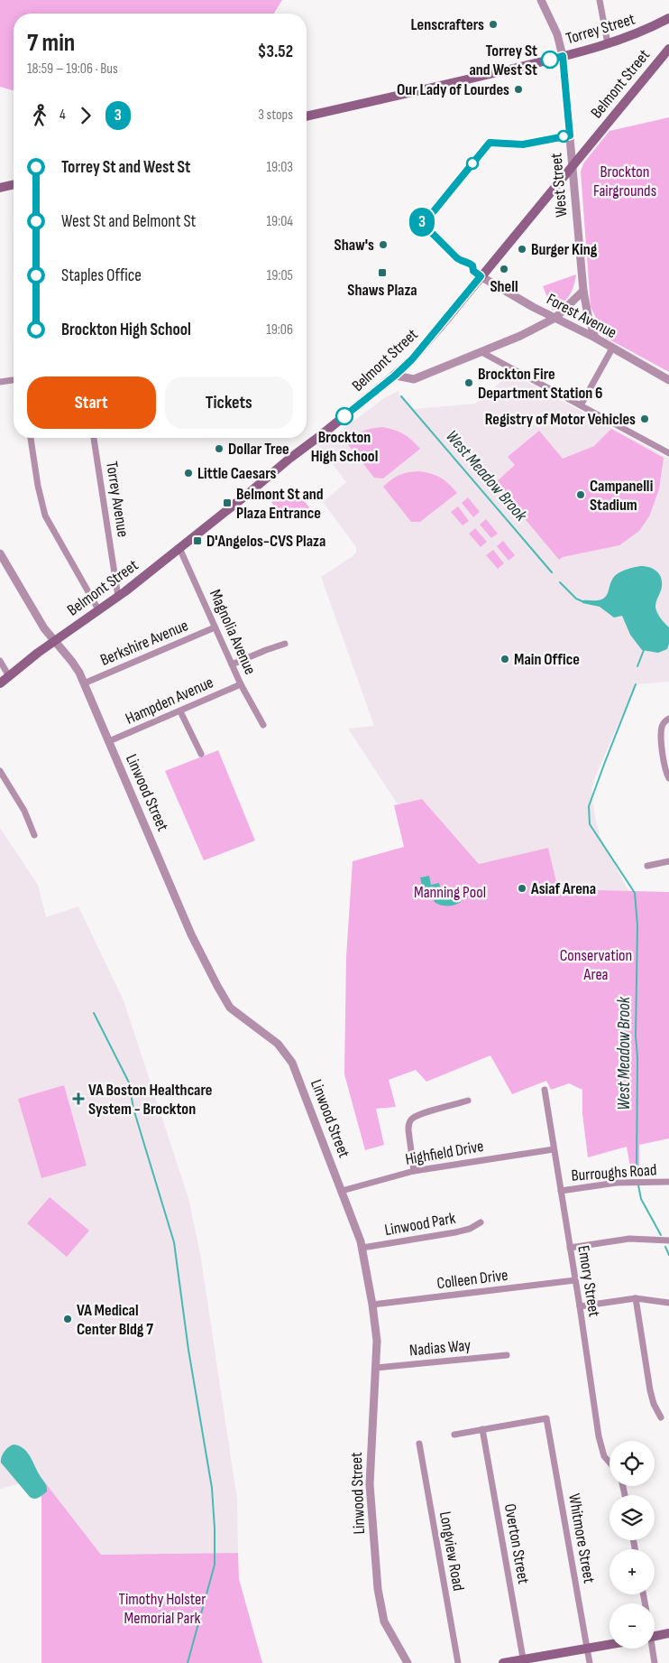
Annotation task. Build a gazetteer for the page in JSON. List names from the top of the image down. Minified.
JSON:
{"streets":{"main road":["Torrey Street","Belmont Street"],"street":["West Street","Forest Avenue","Torrey Avenue","Magnolia Avenue","Berkshire Avenue","Hampden Avenue","Linwood Street","Highfield Drive","Burroughs Road","Linwood Park","Colleen Drive","Emory Street","Nadias Way","Whitmore Street","Overton Street","Longview Road"]},"crossings":[["Torrey Street","West Street"],["Belmont Street","West Street"],["Belmont Street","Forest Avenue"],["Belmont Street","Torrey Avenue"],["Belmont Street","Magnolia Avenue"],["Belmont Street","Linwood Street"],["West Street","Forest Avenue"],["Magnolia Avenue","Berkshire Avenue"],["Magnolia Avenue","Hampden Avenue"],["Berkshire Avenue","Linwood Street"],["Hampden Avenue","Linwood Street"],["Linwood Street","Highfield Drive"],["Linwood Street","Linwood Park"],["Linwood Street","Colleen Drive"],["Linwood Street","Nadias Way"],["Highfield Drive","Emory Street"],["Burroughs Road","Emory Street"],["Colleen Drive","Emory Street"],["Whitmore Street","Overton Street"]],"water":["West Meadow Brook"],"parks":["Brockton Fairgrounds","Manning Pool","Conservation Area","Timothy Holster Memorial Park"],"places":{"other":["Lenscrafters","Torrey St and West St","Our Lady of Lourdes","Shaw's","Burger King","Shell","Brockton Fire Department Station 6","Brockton High School","Registry of Motor Vehicles","Dollar Tree","Little Caesars","Campanelli Stadium","Main Office","Asiaf Arena","VA Medical Center Bldg 7"],"transit":["Shaws Plaza","Belmont St and Plaza Entrance","D'Angelos-CVS Plaza"],"health":["VA Boston Healthcare System - Brockton"]},"lines":["bus line 3"],"page":{"on_map":"3","heading":["7 min","18:59 – 19:06 · Bus","$3.52"],"legs":["4","3","3 stops"],"list":[{"name":"Torrey St and West St","value":"19:03"},{"name":"West St and Belmont St","value":"19:04"},{"name":"Staples Office","value":"19:05"},{"name":"Brockton High School","value":"19:06"}],"buttons":["Start","Tickets"],"map_buttons":["+","−"]}}
